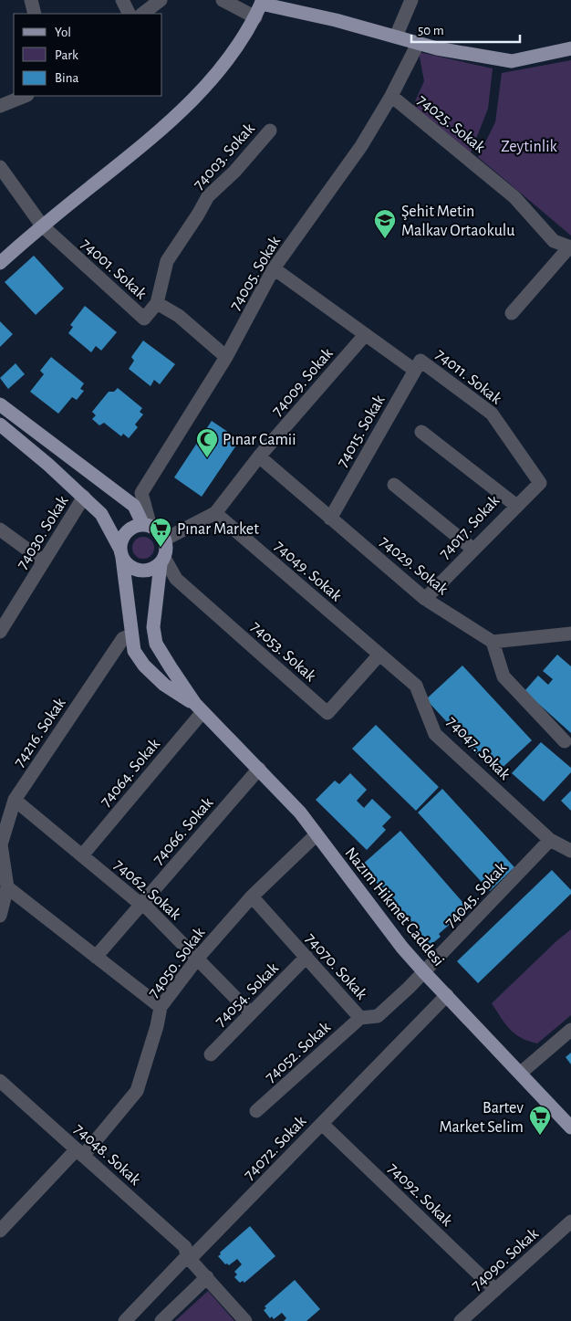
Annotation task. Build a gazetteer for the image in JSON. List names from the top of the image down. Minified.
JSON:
{"streets":{"main road":["Nazım Hikmet Caddesi"],"street":["74025. Sokak","74003. Sokak","74001. Sokak","74005. Sokak","74011. Sokak","74009. Sokak","74015. Sokak","74017. Sokak","74030. Sokak","74029. Sokak","74049. Sokak","74053. Sokak","74216. Sokak","74047. Sokak","74064. Sokak","74066. Sokak","74062. Sokak","74045. Sokak","74050. Sokak","74070. Sokak","74054. Sokak","74052. Sokak","74072. Sokak","74048. Sokak","74092. Sokak","74090. Sokak"]},"crossings":[["74025. Sokak","74005. Sokak"],["74003. Sokak","74001. Sokak"],["74001. Sokak","74005. Sokak"],["74005. Sokak","74011. Sokak"],["74005. Sokak","74009. Sokak"],["74005. Sokak","74053. Sokak"],["74005. Sokak","Nazım Hikmet Caddesi"],["74011. Sokak","74009. Sokak"],["74011. Sokak","74015. Sokak"],["74011. Sokak","74017. Sokak"],["74009. Sokak","74029. Sokak"],["74009. Sokak","74049. Sokak"],["74009. Sokak","74053. Sokak"],["74009. Sokak","Nazım Hikmet Caddesi"],["74015. Sokak","74029. Sokak"],["74017. Sokak","74029. Sokak"],["74030. Sokak","Nazım Hikmet Caddesi"],["74049. Sokak","74053. Sokak"],["74049. Sokak","74047. Sokak"],["74053. Sokak","74047. Sokak"],["74053. Sokak","Nazım Hikmet Caddesi"],["74216. Sokak","74062. Sokak"],["74216. Sokak","Nazım Hikmet Caddesi"],["74047. Sokak","74045. Sokak"],["74064. Sokak","74062. Sokak"],["74064. Sokak","Nazım Hikmet Caddesi"],["74066. Sokak","74062. Sokak"],["74066. Sokak","Nazım Hikmet Caddesi"],["74062. Sokak","74050. Sokak"],["74062. Sokak","74054. Sokak"],["74045. Sokak","Nazım Hikmet Caddesi"],["74045. Sokak","74070. Sokak"],["Nazım Hikmet Caddesi","74050. Sokak"],["Nazım Hikmet Caddesi","74070. Sokak"],["Nazım Hikmet Caddesi","74072. Sokak"],["74050. Sokak","74070. Sokak"],["74050. Sokak","74048. Sokak"],["74070. Sokak","74054. Sokak"],["74070. Sokak","74052. Sokak"],["74072. Sokak","74048. Sokak"],["74072. Sokak","74092. Sokak"],["74092. Sokak","74090. Sokak"]],"parks":["Zeytinlik"],"places":{"school or university":["Şehit Metin Malkav Ortaokulu"],"mosque":["Pınar Camii"],"supermarket":["Pınar Market","Bartev Market Selim"]},"legend":["Yol","Park","Bina"],"scale_bar":"50 m"}
